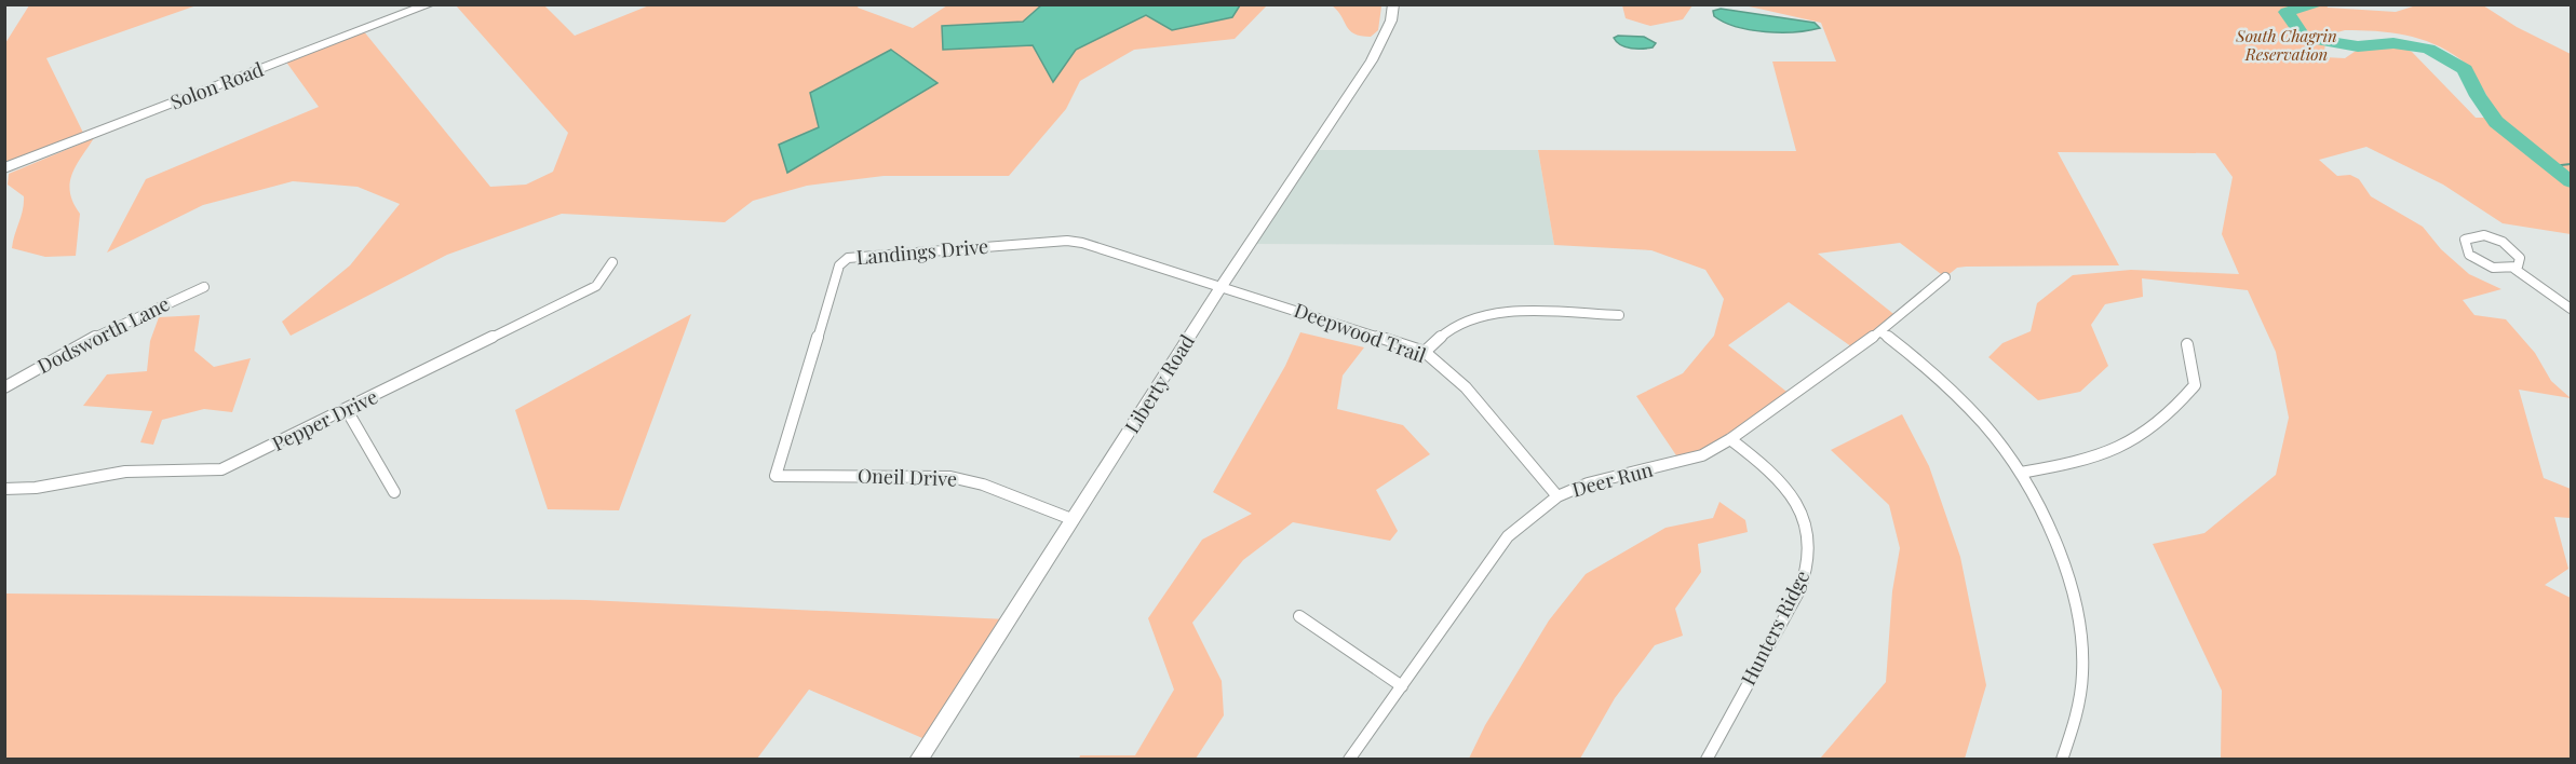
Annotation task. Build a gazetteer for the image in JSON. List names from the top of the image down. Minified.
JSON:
{"streets":{"street":["Solon Road","Landings Drive","Deepwood Trail","Dodsworth Lane","Liberty Road","Pepper Drive","Oneil Drive","Deer Run","Hunters Ridge"]},"crossings":[["Landings Drive","Deepwood Trail"],["Landings Drive","Liberty Road"],["Landings Drive","Oneil Drive"],["Deepwood Trail","Liberty Road"],["Deepwood Trail","Deer Run"],["Liberty Road","Oneil Drive"],["Deer Run","Hunters Ridge"]],"parks":["South Chagrin Reservation"]}
